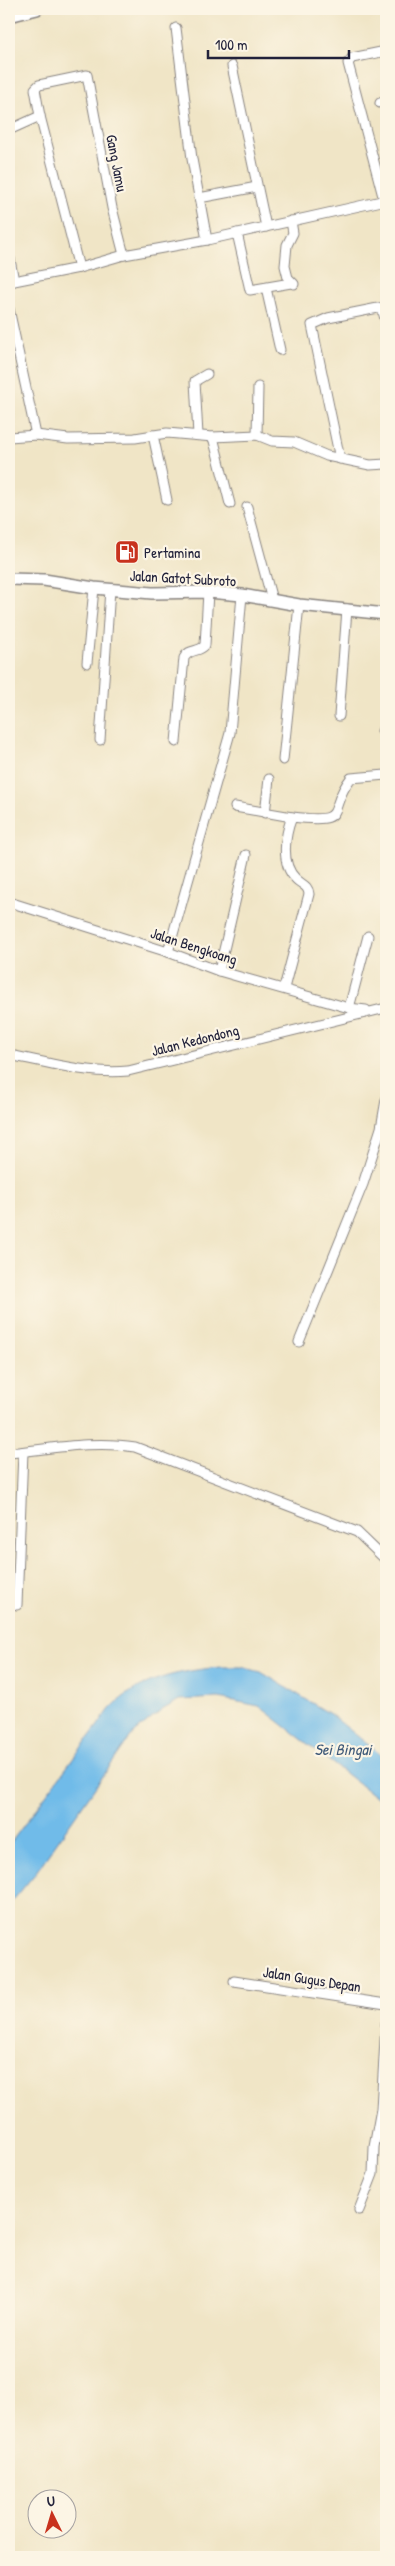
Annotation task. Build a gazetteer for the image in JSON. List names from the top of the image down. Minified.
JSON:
{"streets":{"main road":["Jalan Gatot Subroto"],"street":["Gang Jamu","Jalan Bengkoang","Jalan Kedondong","Jalan Gugus Depan"]},"crossings":[["Jalan Bengkoang","Jalan Kedondong"]],"water":["Sei Bingai"],"places":{"fuel station":["Pertamina"]},"scale_bar":"100 m","north":"top"}
